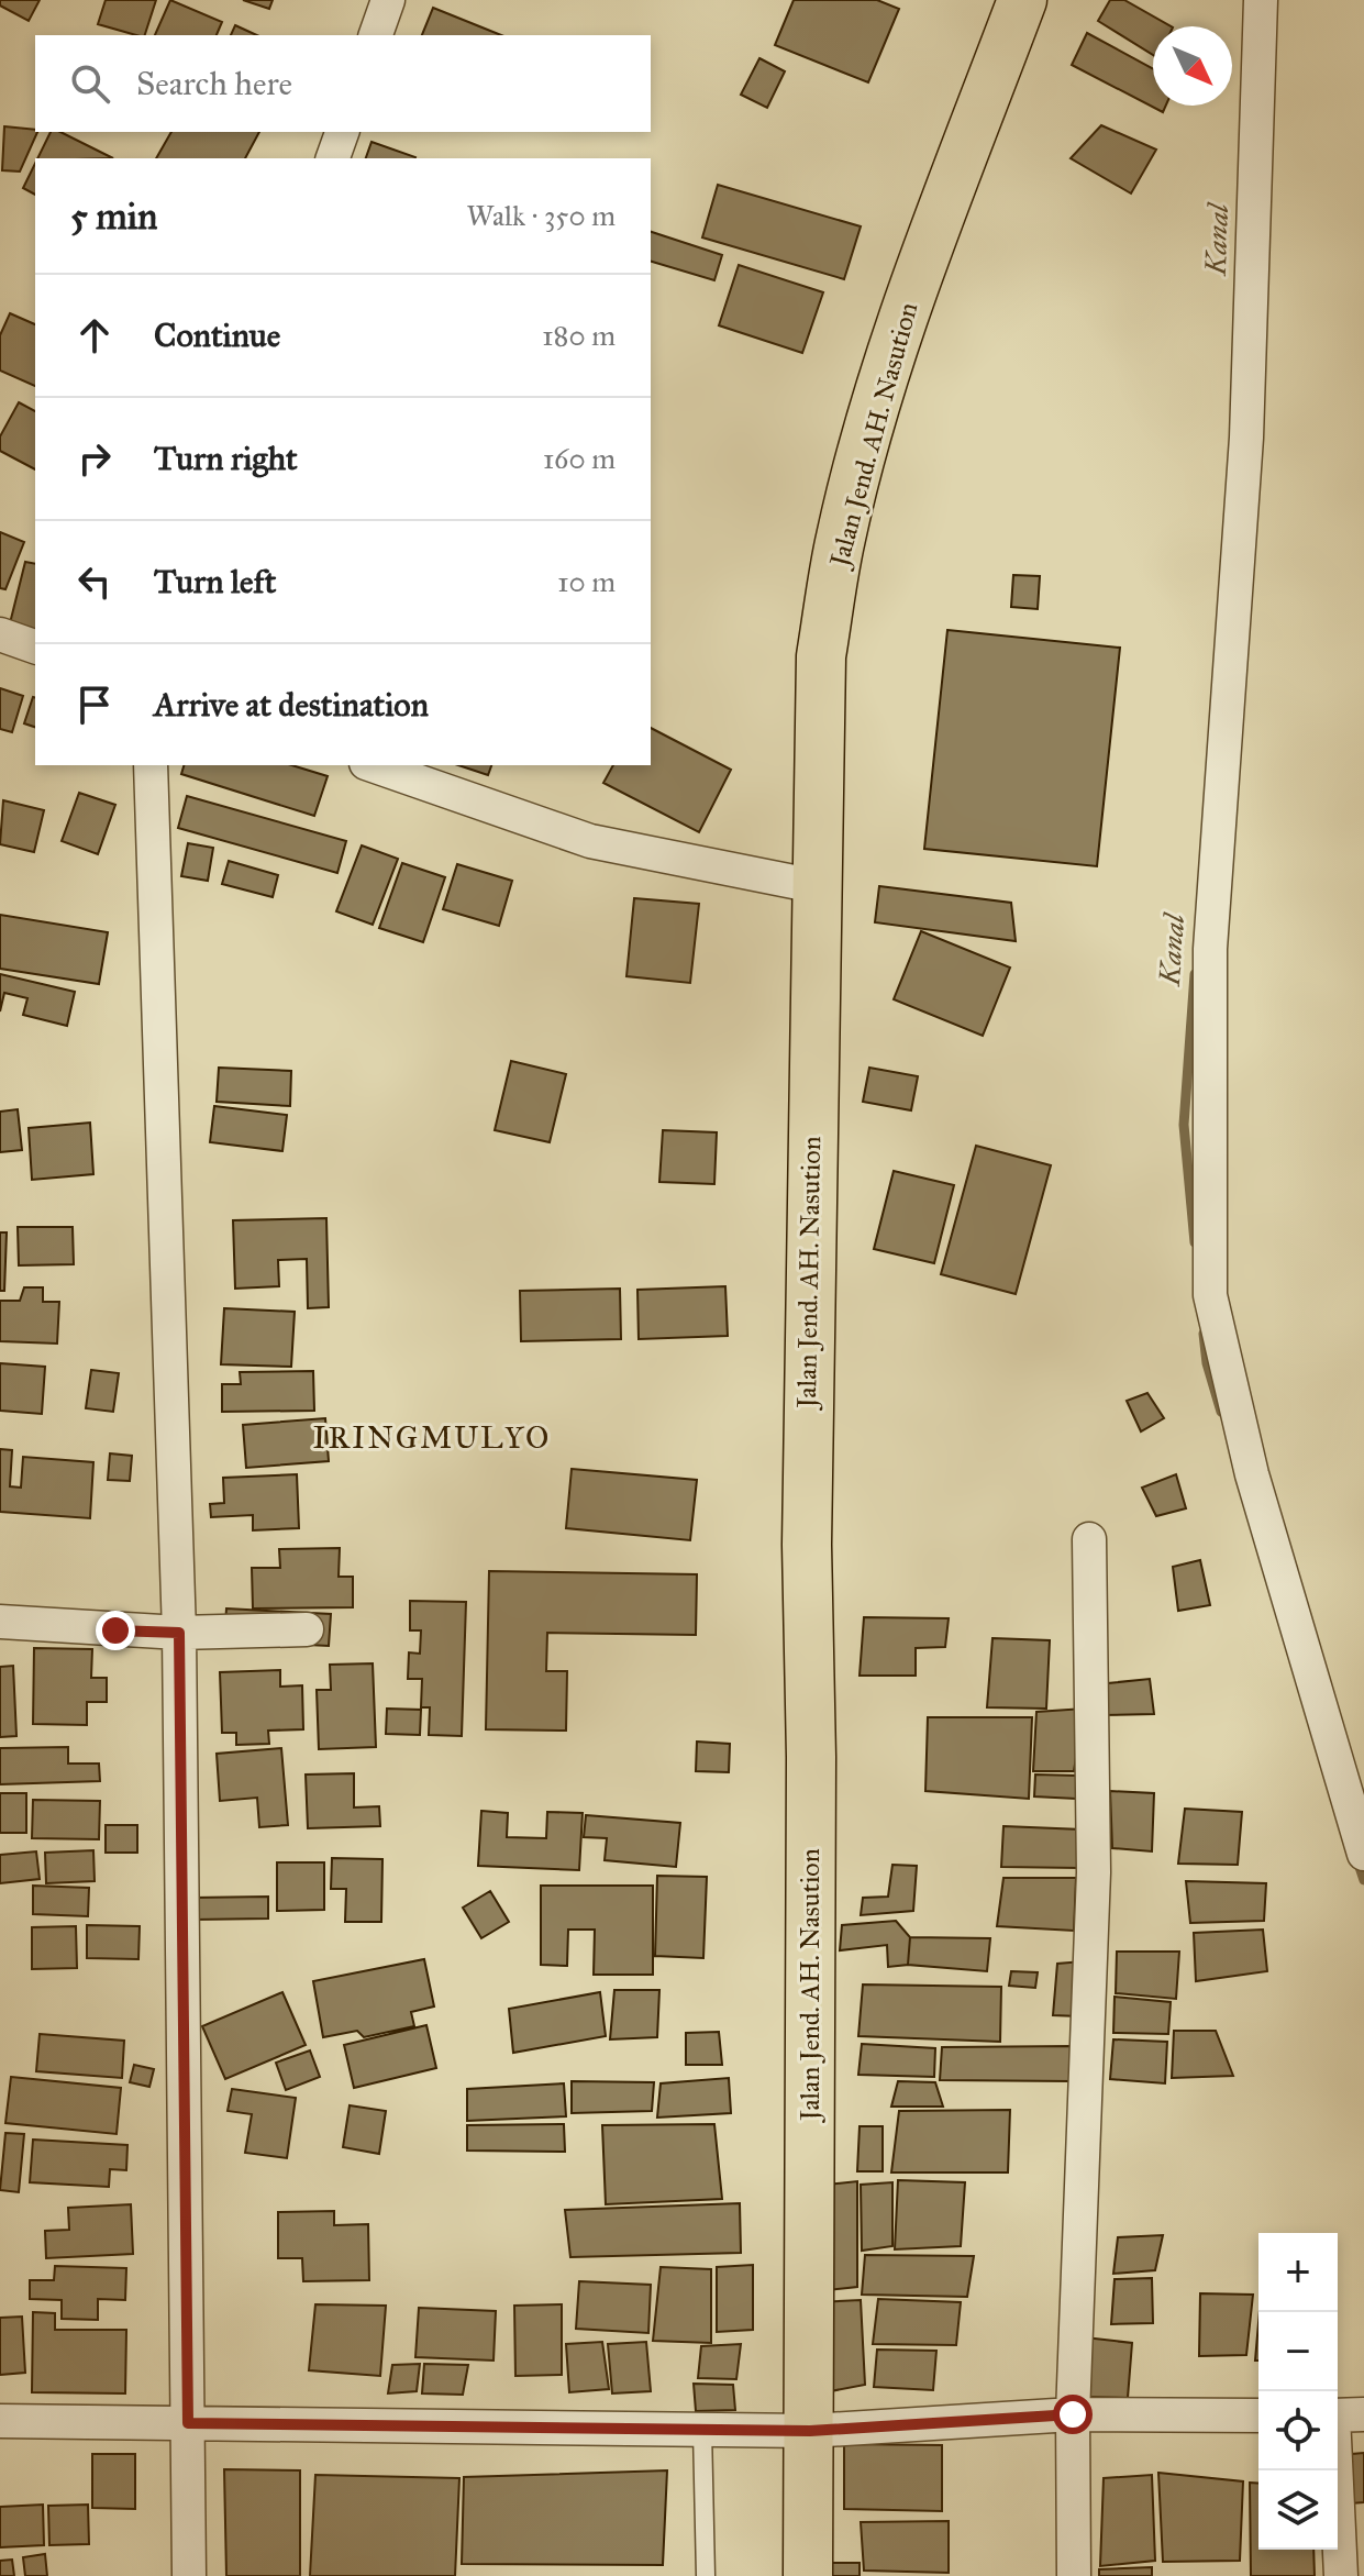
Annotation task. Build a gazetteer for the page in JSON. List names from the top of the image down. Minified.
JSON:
{"streets":{"highway":["Jalan Jend. AH. Nasution"]},"districts":["IRINGMULYO"],"water":["Kanal"],"north":"bottom right","page":{"search":"Search here","heading":["5 min","Walk · 350 m"],"list":[["Continue","180 m"],["Turn right","160 m"],["Turn left","10 m"],"Arrive at destination"],"map_buttons":["+","−"]}}
